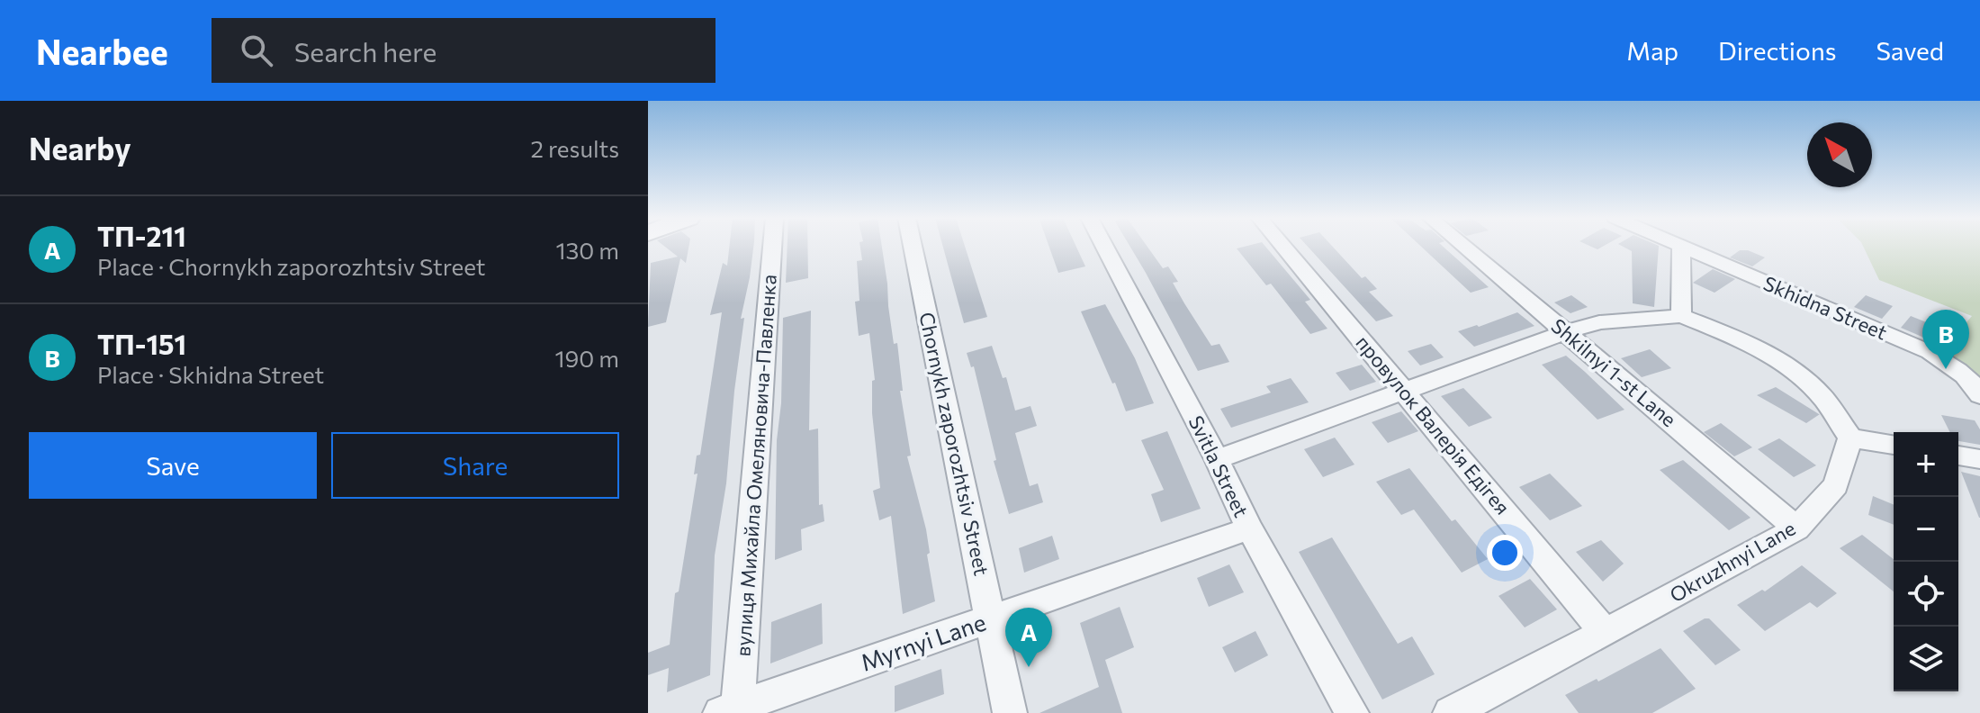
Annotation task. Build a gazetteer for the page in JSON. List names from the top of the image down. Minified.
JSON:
{"streets":{"street":["Skhidna Street","Shkilnyi 1-st Lane","провулок Валерія Едігея","Chornykh zaporozhtsiv Street","вулиця Михайла Омеляновича-Павленка","Svitla Street","Okruzhnyi Lane","Myrnyi Lane"]},"crossings":[["Shkilnyi 1-st Lane","Okruzhnyi Lane"],["провулок Валерія Едігея","Okruzhnyi Lane"],["Chornykh zaporozhtsiv Street","Myrnyi Lane"],["вулиця Михайла Омеляновича-Павленка","Myrnyi Lane"],["Svitla Street","Myrnyi Lane"]],"north":"top left","page":{"header":"Nearbee","search":"Search here","nav":["Map","Directions","Saved"],"heading":["Nearby","2 results"],"list":[{"mark":"A","name":"ТП-211","note":"Place · Chornykh zaporozhtsiv Street","value":"130 m"},{"mark":"B","name":"ТП-151","note":"Place · Skhidna Street","value":"190 m"}],"pins":["B","A"],"buttons":["Save","Share"],"map_buttons":["+","−"]}}
